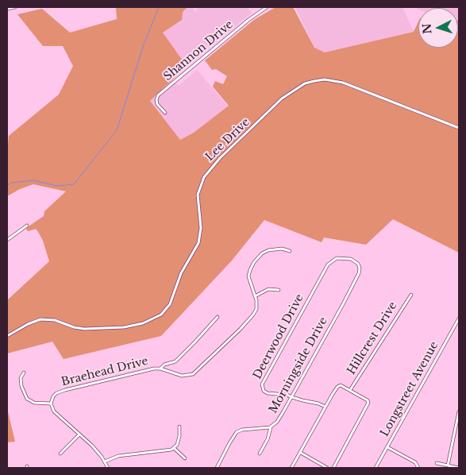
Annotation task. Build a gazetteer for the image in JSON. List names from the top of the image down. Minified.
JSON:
{"streets":{"street":["Shannon Drive","Lee Drive","Deerwood Drive","Hillcrest Drive","Morningside Drive","Braehead Drive","Longstreet Avenue"]},"crossings":[["Deerwood Drive","Morningside Drive"]],"north":"left"}
